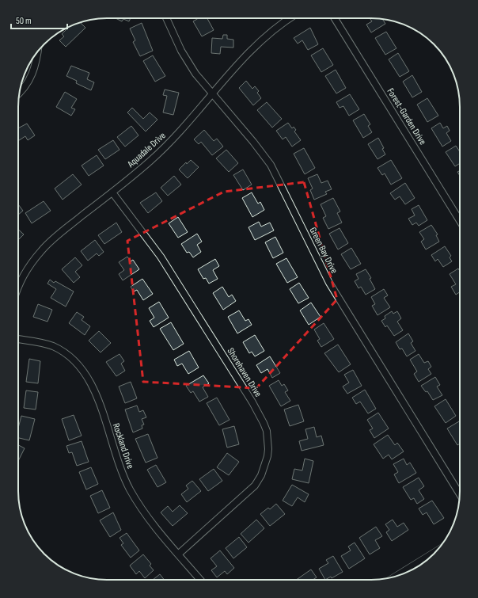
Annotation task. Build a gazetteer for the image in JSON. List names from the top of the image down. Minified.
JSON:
{"streets":{"street":["Forest-Garden Drive","Aquadale Drive","Green Bay Drive","Shorehaven Drive","Rockland Drive"]},"crossings":[["Aquadale Drive","Green Bay Drive"],["Aquadale Drive","Shorehaven Drive"],["Shorehaven Drive","Rockland Drive"]],"scale_bar":"50 m"}
